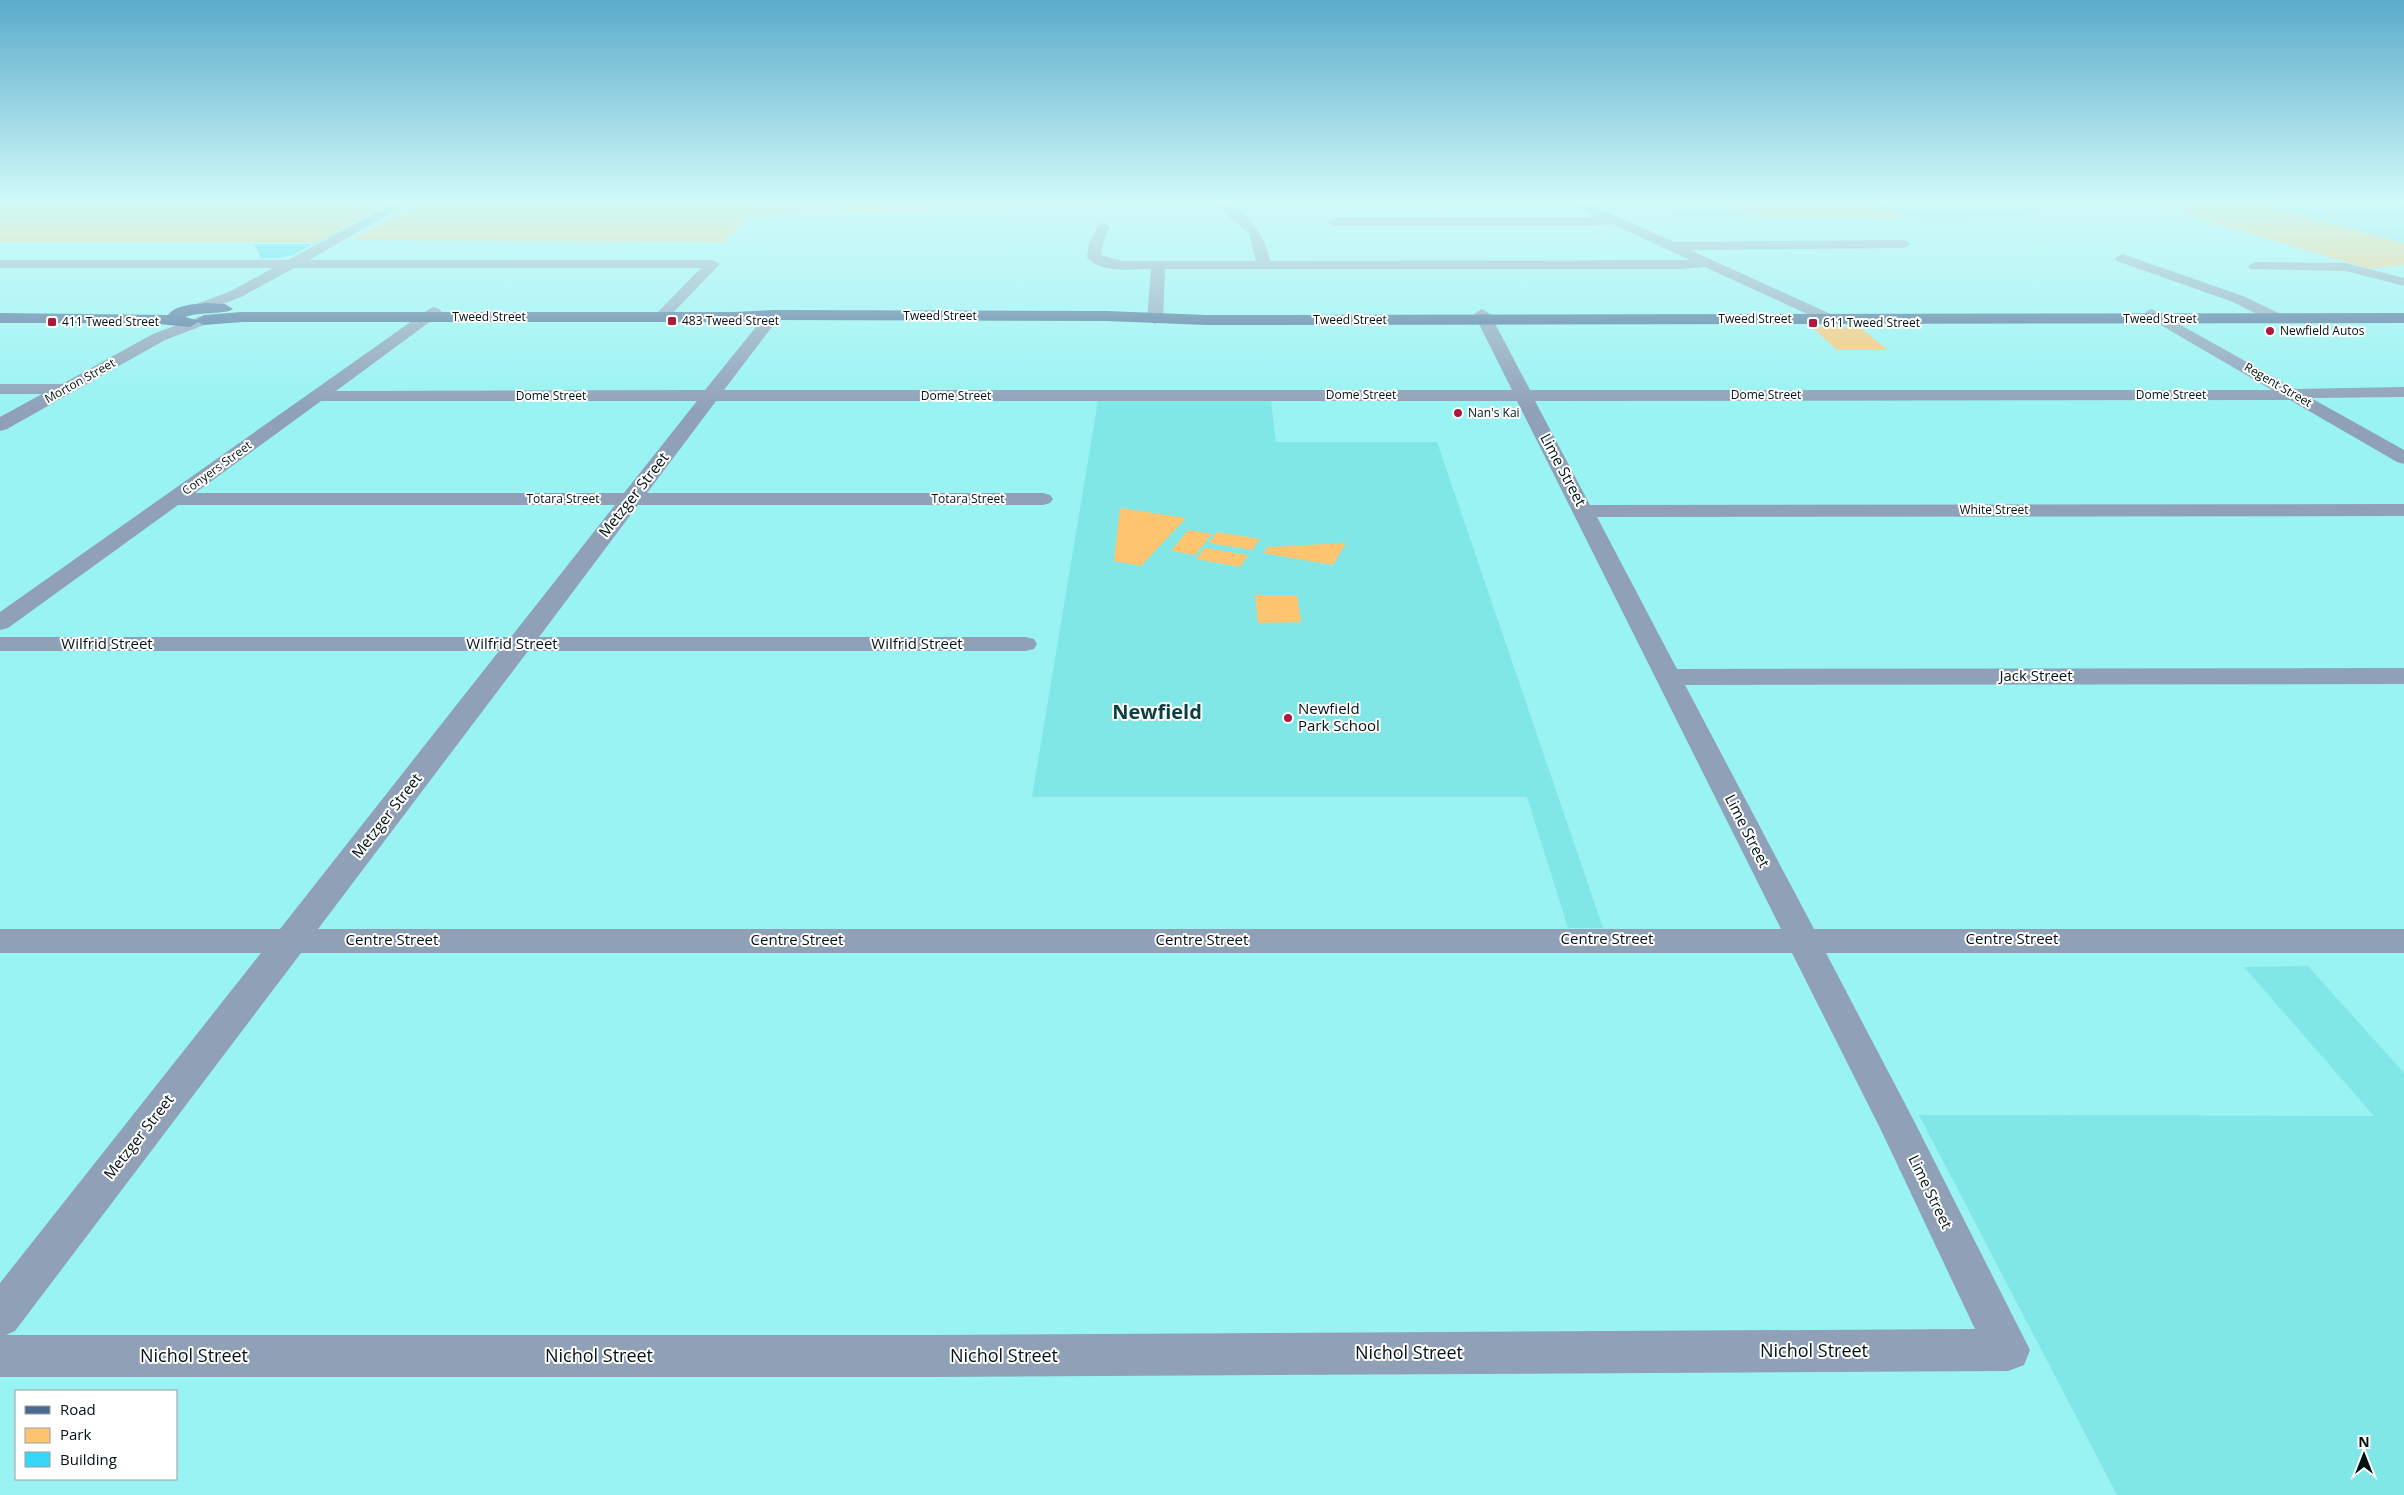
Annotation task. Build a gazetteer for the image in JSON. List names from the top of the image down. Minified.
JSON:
{"streets":{"main road":["Tweed Street"],"street":["Morton Street","Regent Street","Dome Street","Conyers Street","Lime Street","Metzger Street","Totara Street","White Street","Wilfrid Street","Jack Street","Centre Street","Nichol Street"]},"crossings":[["Tweed Street","Morton Street"],["Tweed Street","Regent Street"],["Tweed Street","Conyers Street"],["Tweed Street","Lime Street"],["Tweed Street","Metzger Street"],["Regent Street","Dome Street"],["Dome Street","Conyers Street"],["Dome Street","Lime Street"],["Dome Street","Metzger Street"],["Conyers Street","Totara Street"],["Lime Street","White Street"],["Lime Street","Jack Street"],["Lime Street","Centre Street"],["Lime Street","Nichol Street"],["Metzger Street","Totara Street"],["Metzger Street","Wilfrid Street"],["Metzger Street","Centre Street"]],"districts":["Newfield"],"places":{"transit":["483 Tweed Street","411 Tweed Street","611 Tweed Street"],"other":["Newfield Autos","Nan's Kai","Newfield Park School"]},"legend":["Road","Park","Building"],"north":"top"}
